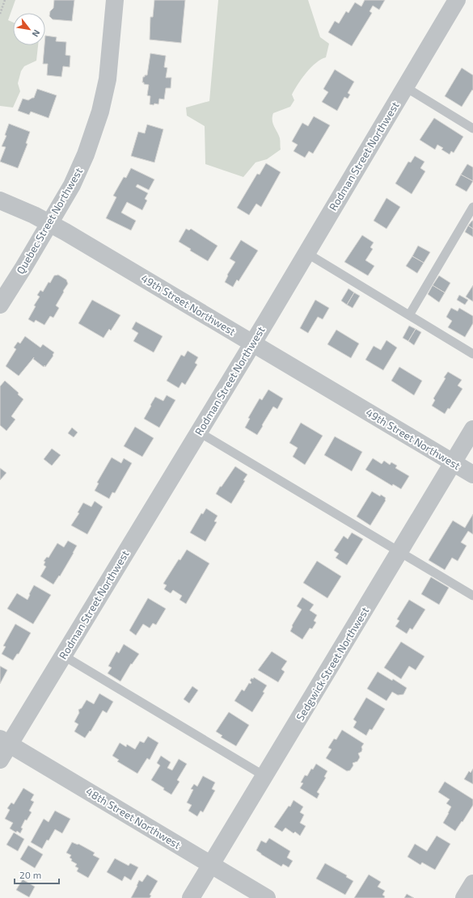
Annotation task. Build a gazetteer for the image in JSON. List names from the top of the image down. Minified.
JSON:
{"streets":{"street":["Rodman Street Northwest","Quebec Street Northwest","49th Street Northwest","Sedgwick Street Northwest","48th Street Northwest"]},"crossings":[["Rodman Street Northwest","49th Street Northwest"],["Rodman Street Northwest","48th Street Northwest"],["Quebec Street Northwest","49th Street Northwest"],["49th Street Northwest","Sedgwick Street Northwest"],["Sedgwick Street Northwest","48th Street Northwest"]],"scale_bar":"20 m","north":"bottom right"}
